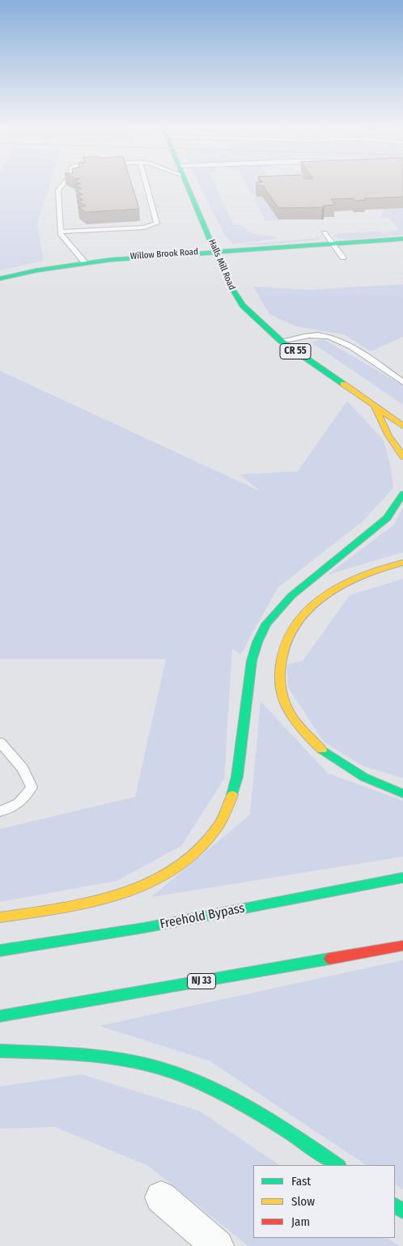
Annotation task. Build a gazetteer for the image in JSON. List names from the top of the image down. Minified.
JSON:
{"streets":{"main road":["Willow Brook Road","Halls Mill Road","CR 55","Freehold Bypass","NJ 33"]},"crossings":[["Willow Brook Road","Halls Mill Road"]],"legend":["Fast","Slow","Jam"]}
